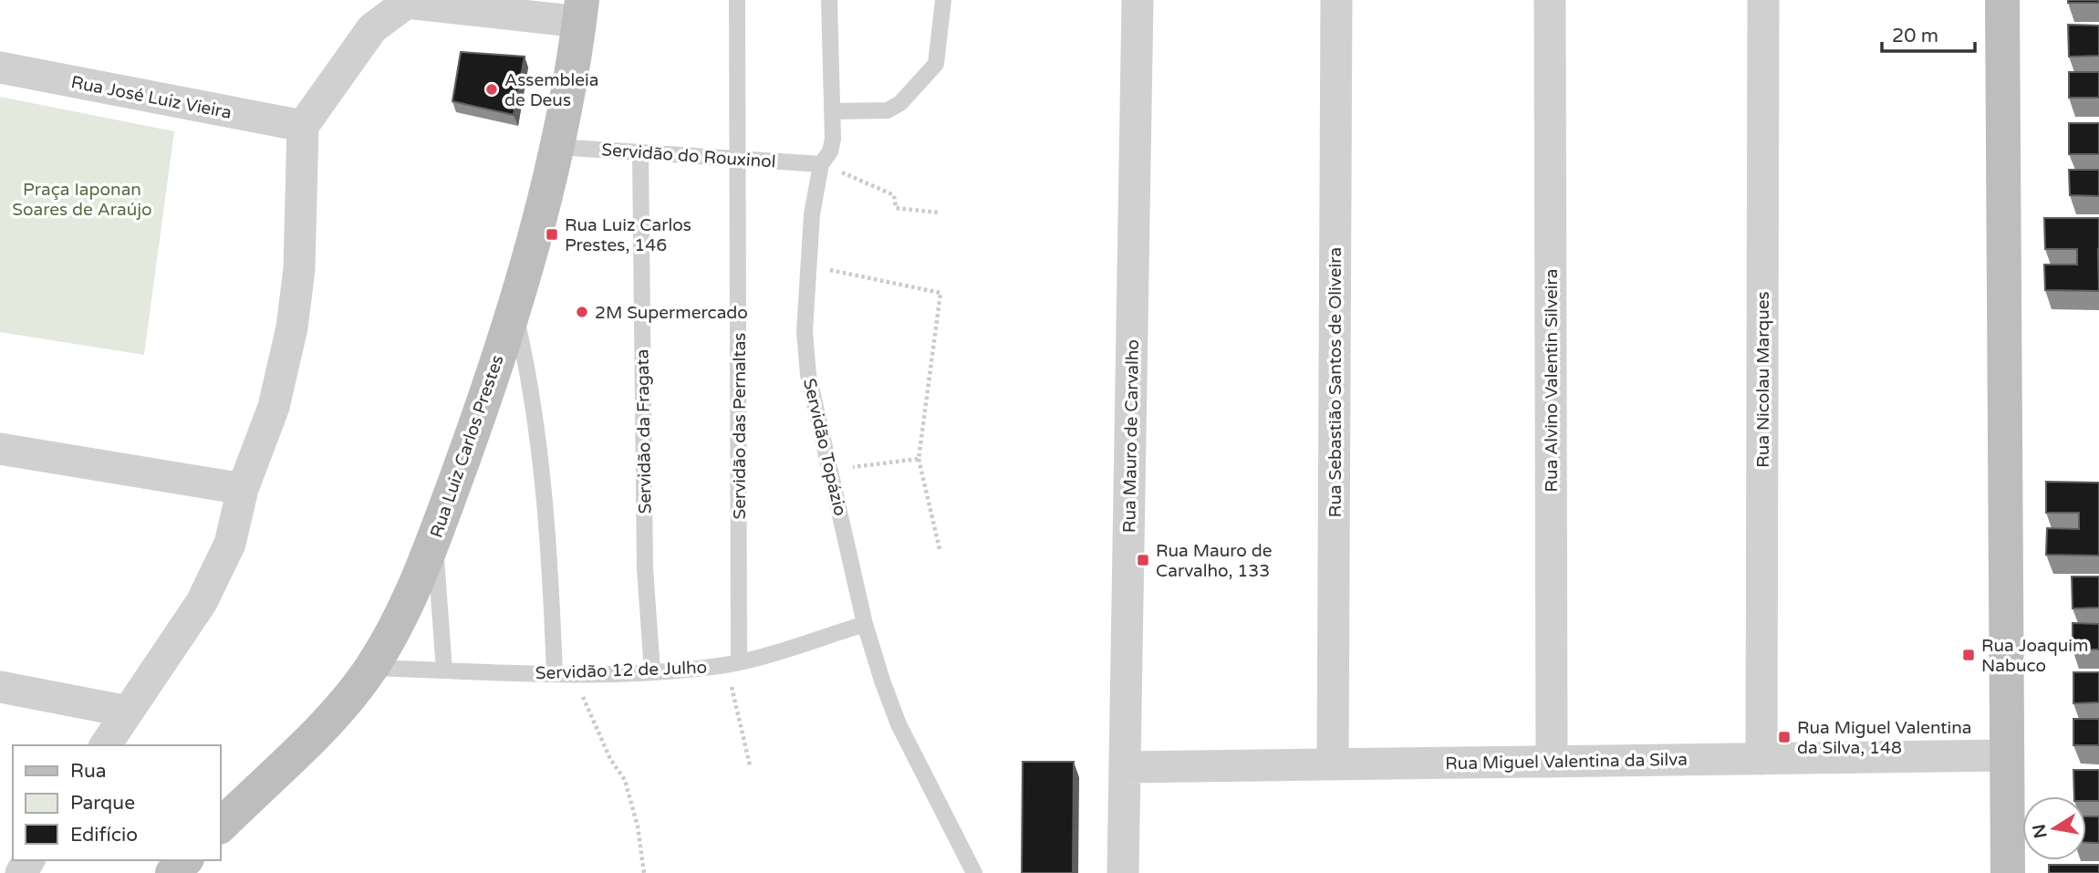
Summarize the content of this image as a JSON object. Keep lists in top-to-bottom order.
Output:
{
  "streets": {
    "main road": ["Rua Luiz Carlos Prestes"],
    "street": [
      "Rua José Luiz Vieira",
      "Rua Nicolau Marques",
      "Rua Alvino Valentin Silveira",
      "Rua Sebastião Santos de Oliveira",
      "Rua Mauro de Carvalho",
      "Rua Miguel Valentina da Silva"
    ],
    "lane": [
      "Servidão do Rouxinol",
      "Servidão das Pernaltas",
      "Servidão da Fragata",
      "Servidão Topázio",
      "Servidão 12 de Julho"
    ]
  },
  "crossings": [
    ["Servidão do Rouxinol", "Servidão das Pernaltas"],
    ["Servidão do Rouxinol", "Servidão da Fragata"],
    ["Servidão do Rouxinol", "Rua Luiz Carlos Prestes"],
    ["Servidão do Rouxinol", "Servidão Topázio"],
    ["Rua Nicolau Marques", "Rua Miguel Valentina da Silva"],
    ["Rua Alvino Valentin Silveira", "Rua Miguel Valentina da Silva"],
    ["Rua Sebastião Santos de Oliveira", "Rua Miguel Valentina da Silva"],
    ["Servidão das Pernaltas", "Servidão 12 de Julho"],
    ["Servidão da Fragata", "Servidão 12 de Julho"],
    ["Rua Mauro de Carvalho", "Rua Miguel Valentina da Silva"],
    ["Rua Luiz Carlos Prestes", "Servidão 12 de Julho"],
    ["Servidão Topázio", "Servidão 12 de Julho"]
  ],
  "parks": ["Praça Iaponan Soares de Araújo"],
  "places": {
    "other": ["Assembleia de Deus", "2M Supermercado"],
    "transit": [
      "Rua Luiz Carlos Prestes, 146",
      "Rua Mauro de Carvalho, 133",
      "Rua Joaquim Nabuco",
      "Rua Miguel Valentina da Silva, 148"
    ]
  },
  "legend": ["Rua", "Parque", "Edifício"],
  "scale_bar": "20 m",
  "north": "left"
}
